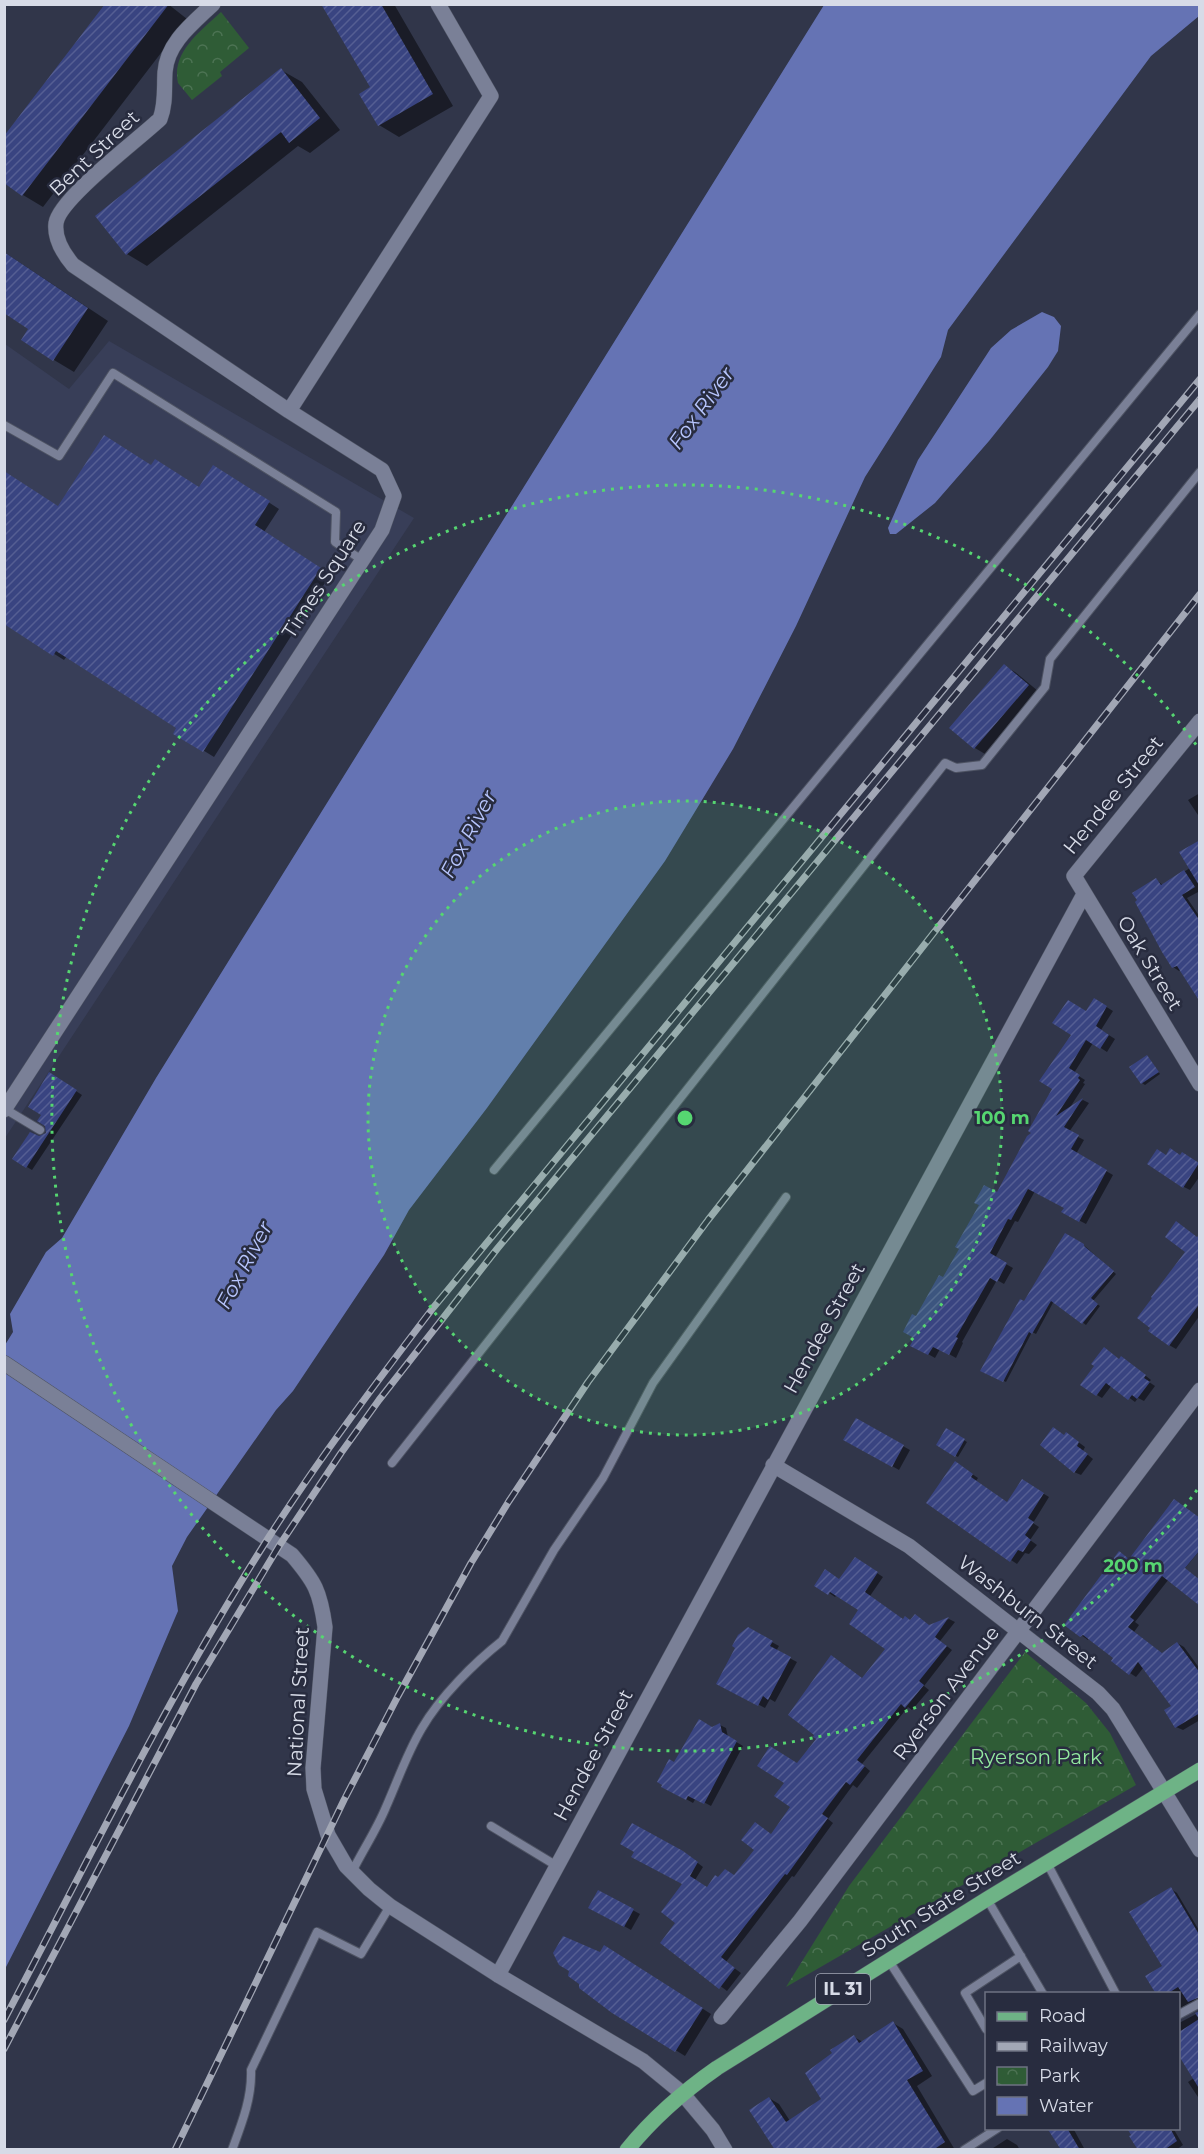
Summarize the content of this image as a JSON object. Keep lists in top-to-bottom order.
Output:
{
  "streets": {
    "main road": ["South State Street", "IL 31"],
    "street": [
      "Bent Street",
      "Times Square",
      "Hendee Street",
      "Oak Street",
      "Washburn Street",
      "Ryerson Avenue",
      "National Street"
    ]
  },
  "crossings": [
    ["Bent Street", "Times Square"],
    ["Hendee Street", "Oak Street"],
    ["Hendee Street", "Washburn Street"],
    ["Hendee Street", "National Street"],
    ["Washburn Street", "Ryerson Avenue"],
    ["Washburn Street", "South State Street"],
    ["National Street", "South State Street"]
  ],
  "water": ["Fox River"],
  "parks": ["Ryerson Park"],
  "legend": [
    "Road",
    "Railway",
    "Park",
    "Water"
  ],
  "rings": ["100 m", "200 m"]
}
